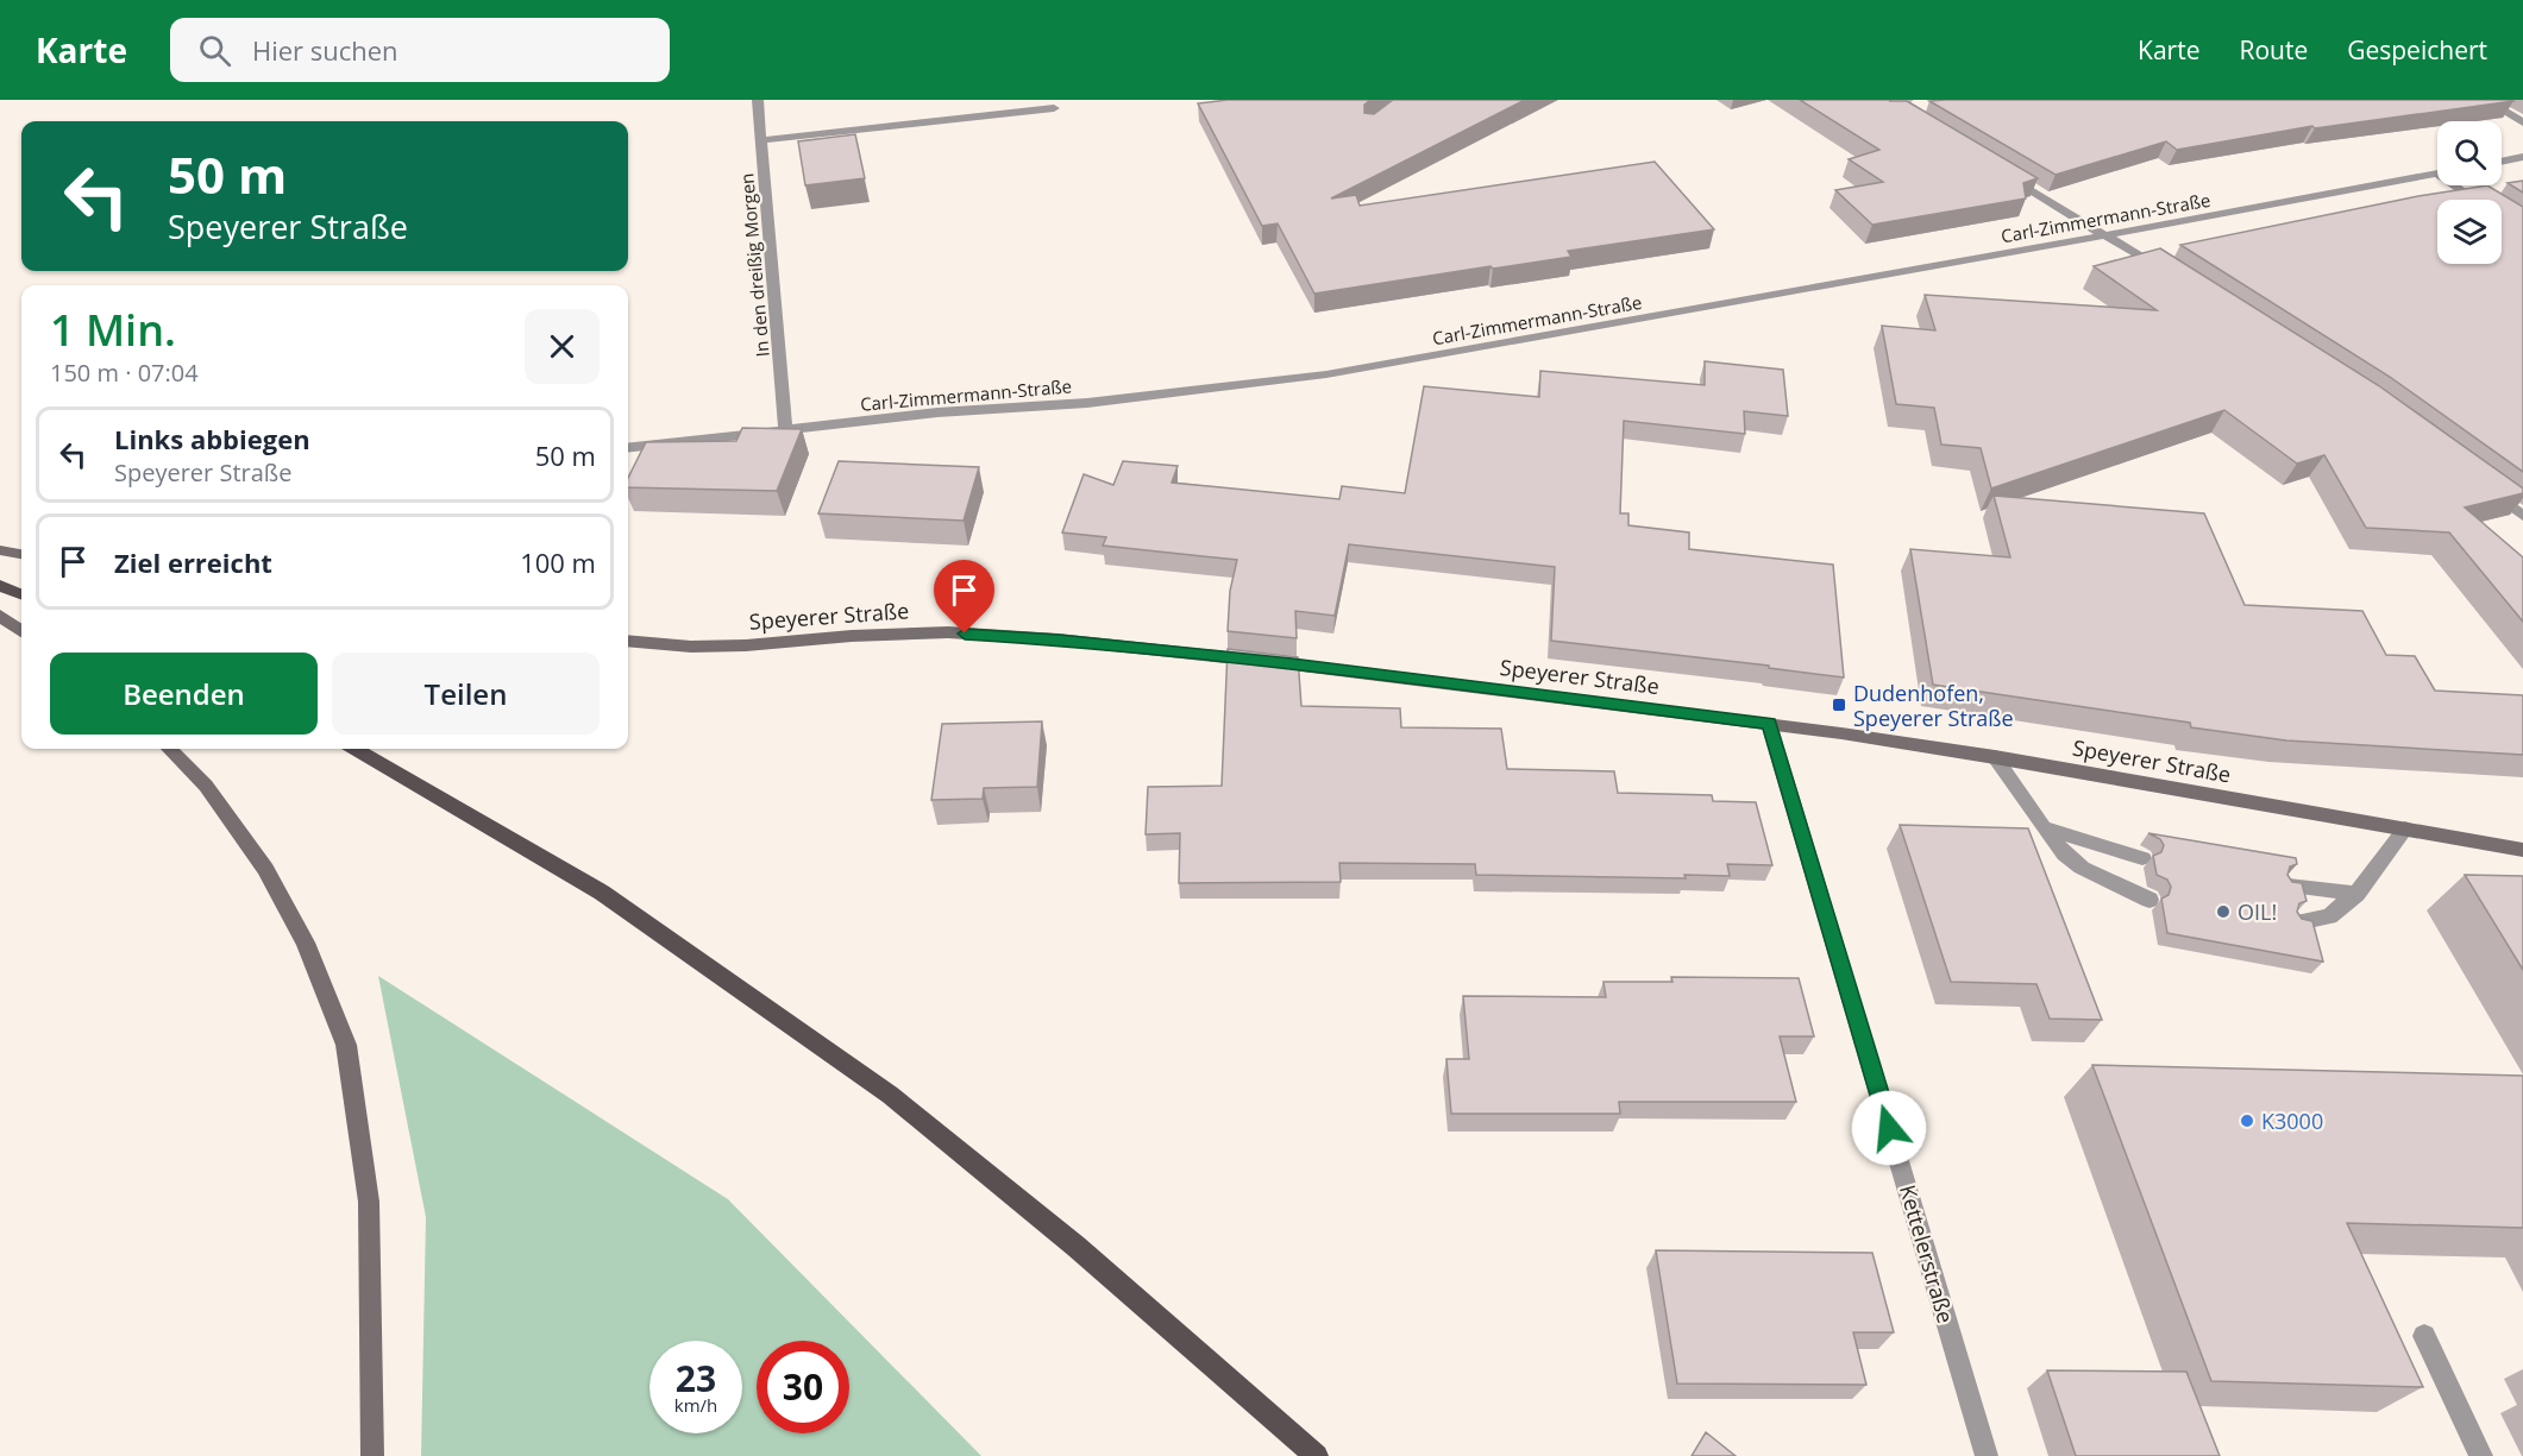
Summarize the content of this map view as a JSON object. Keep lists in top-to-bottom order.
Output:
{
  "streets": {
    "main road": ["Speyerer Straße"],
    "street": ["Carl-Zimmermann-Straße", "In den dreißig Morgen", "Kettelerstraße"]
  },
  "crossings": [
    ["Carl-Zimmermann-Straße", "In den dreißig Morgen"],
    ["Speyerer Straße", "Kettelerstraße"]
  ],
  "places": {
    "transit": ["Dudenhofen, Speyerer Straße"],
    "other": ["OIL!", "K3000"]
  },
  "page": {
    "header": "Karte",
    "search": "Hier suchen",
    "nav": ["Karte", "Route", "Gespeichert"],
    "turn": ["50 m", "Speyerer Straße"],
    "heading": ["1 Min.", "150 m · 07:04"],
    "list": [
      {
        "name": "Links abbiegen",
        "note": "Speyerer Straße",
        "value": "50 m"
      },
      {
        "name": "Ziel erreicht",
        "value": "100 m"
      }
    ],
    "buttons": ["Beenden", "Teilen"],
    "speed": "23 km/h",
    "limit": "30"
  }
}
